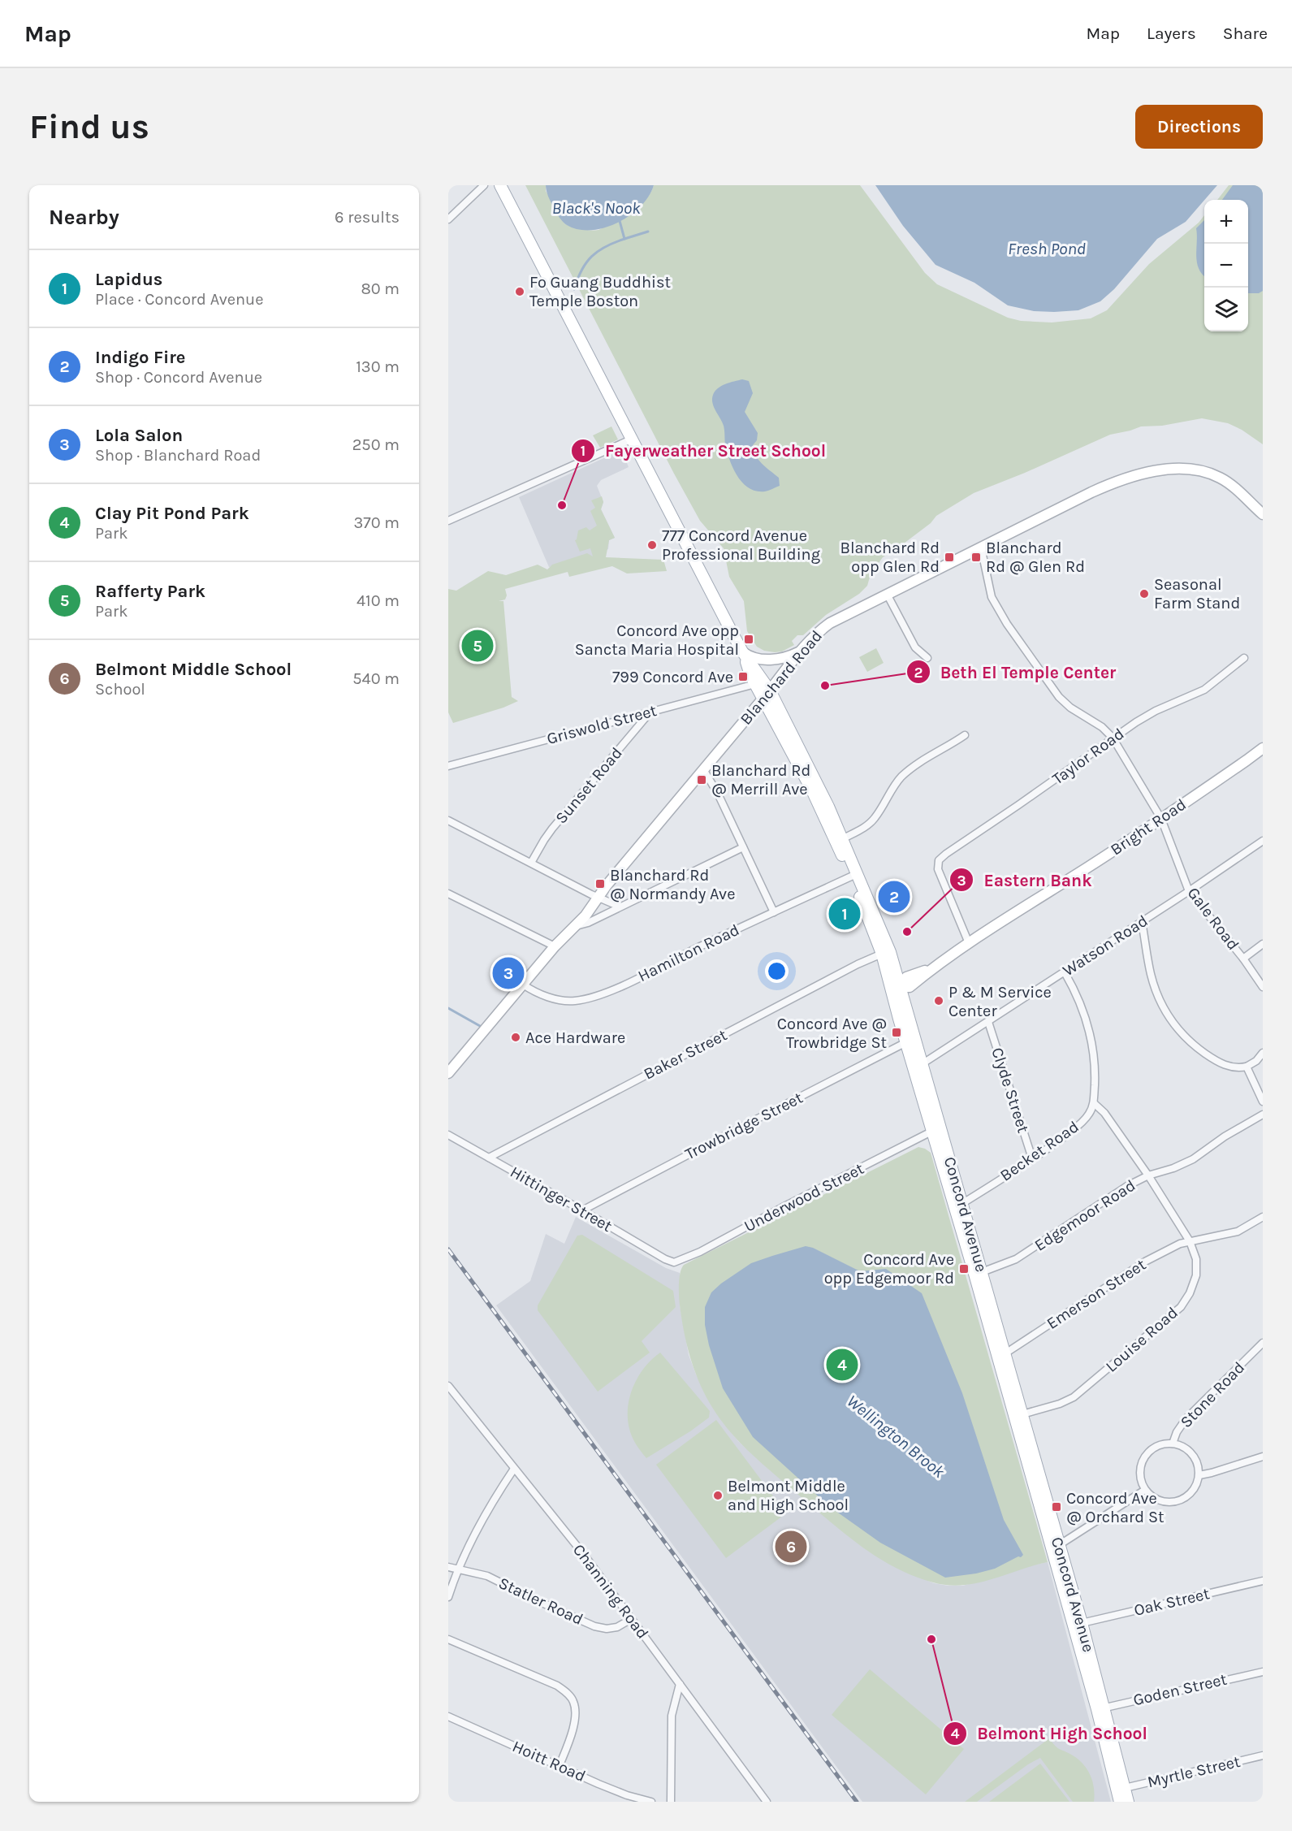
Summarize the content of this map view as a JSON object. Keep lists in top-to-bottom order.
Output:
{
  "streets": {
    "main road": ["Concord Avenue"],
    "street": [
      "Blanchard Road",
      "Griswold Street",
      "Taylor Road",
      "Sunset Road",
      "Bright Road",
      "Gale Road",
      "Watson Road",
      "Hamilton Road",
      "Baker Street",
      "Clyde Street",
      "Trowbridge Street",
      "Becket Road",
      "Underwood Street",
      "Hittinger Street",
      "Edgemoor Road",
      "Emerson Street",
      "Louise Road",
      "Stone Road",
      "Channing Road",
      "Statler Road",
      "Oak Street",
      "Goden Street",
      "Hoitt Road",
      "Myrtle Street"
    ]
  },
  "crossings": [
    ["Blanchard Road", "Gale Road"],
    ["Blanchard Road", "Hamilton Road"],
    ["Blanchard Road", "Concord Avenue"],
    ["Griswold Street", "Sunset Road"],
    ["Griswold Street", "Concord Avenue"],
    ["Taylor Road", "Bright Road"],
    ["Taylor Road", "Gale Road"],
    ["Bright Road", "Gale Road"],
    ["Bright Road", "Concord Avenue"],
    ["Gale Road", "Watson Road"],
    ["Watson Road", "Clyde Street"],
    ["Watson Road", "Concord Avenue"],
    ["Hamilton Road", "Concord Avenue"],
    ["Baker Street", "Hittinger Street"],
    ["Baker Street", "Concord Avenue"],
    ["Clyde Street", "Becket Road"],
    ["Trowbridge Street", "Hittinger Street"],
    ["Trowbridge Street", "Concord Avenue"],
    ["Becket Road", "Concord Avenue"],
    ["Becket Road", "Louise Road"],
    ["Underwood Street", "Hittinger Street"],
    ["Underwood Street", "Concord Avenue"],
    ["Concord Avenue", "Edgemoor Road"],
    ["Concord Avenue", "Emerson Street"],
    ["Concord Avenue", "Louise Road"],
    ["Concord Avenue", "Oak Street"],
    ["Concord Avenue", "Goden Street"],
    ["Concord Avenue", "Myrtle Street"],
    ["Edgemoor Road", "Louise Road"],
    ["Emerson Street", "Louise Road"],
    ["Channing Road", "Statler Road"]
  ],
  "water": ["Black's Nook", "Fresh Pond", "Wellington Brook"],
  "places": {
    "other": [
      "Fo Guang Buddhist Temple Boston",
      "Fayerweather Street School",
      "777 Concord Avenue Professional Building",
      "Seasonal Farm Stand",
      "Beth El Temple Center",
      "Eastern Bank",
      "P & M Service Center",
      "Ace Hardware",
      "Belmont Middle and High School",
      "Belmont High School"
    ],
    "transit": [
      "Blanchard Rd opp Glen Rd",
      "Blanchard Rd @ Glen Rd",
      "Concord Ave opp Sancta Maria Hospital",
      "799 Concord Ave",
      "Blanchard Rd @ Merrill Ave",
      "Blanchard Rd @ Normandy Ave",
      "Concord Ave @ Trowbridge St",
      "Concord Ave opp Edgemoor Rd",
      "Concord Ave @ Orchard St"
    ]
  },
  "page": {
    "header": "Map",
    "nav": ["Map", "Layers", "Share"],
    "buttons": "Directions",
    "title": "Find us",
    "heading": ["Nearby", "6 results"],
    "map_buttons": ["+", "−"],
    "list": [
      {
        "mark": "1",
        "name": "Lapidus",
        "note": "Place · Concord Avenue",
        "value": "80 m"
      },
      {
        "mark": "2",
        "name": "Indigo Fire",
        "note": "Shop · Concord Avenue",
        "value": "130 m"
      },
      {
        "mark": "3",
        "name": "Lola Salon",
        "note": "Shop · Blanchard Road",
        "value": "250 m"
      },
      {
        "mark": "4",
        "name": "Clay Pit Pond Park",
        "note": "Park",
        "value": "370 m"
      },
      {
        "mark": "5",
        "name": "Rafferty Park",
        "note": "Park",
        "value": "410 m"
      },
      {
        "mark": "6",
        "name": "Belmont Middle School",
        "note": "School",
        "value": "540 m"
      }
    ],
    "pins": [
      "5",
      "2",
      "1",
      "3",
      "4",
      "6"
    ]
  }
}
